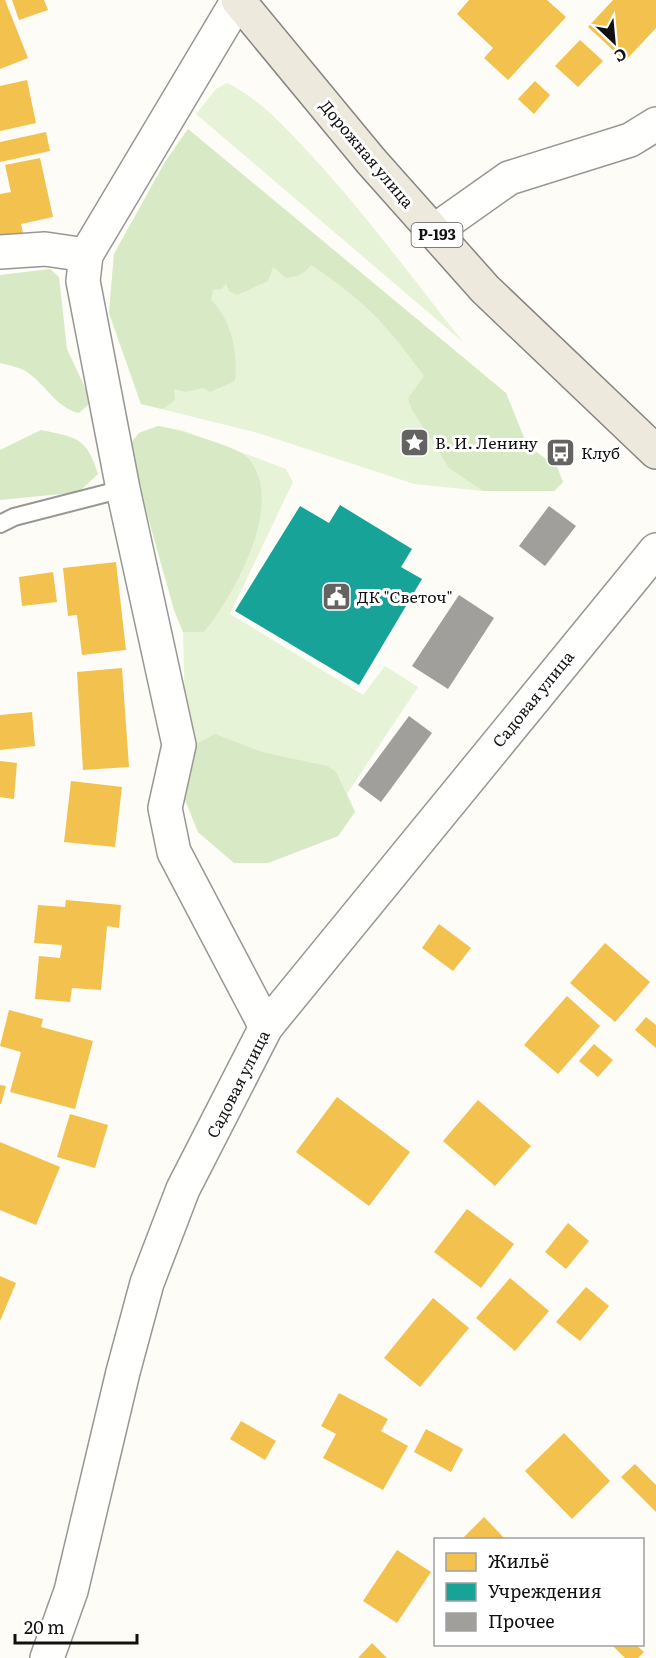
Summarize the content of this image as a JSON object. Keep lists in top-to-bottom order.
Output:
{
  "streets": {
    "main road": ["Дорожная улица", "Р-193"],
    "street": ["Садовая улица"]
  },
  "places": {
    "place": ["В. И. Ленину"],
    "bus stop": ["Клуб"],
    "public building": ["ДК \"Светоч\""]
  },
  "legend": ["Жильё", "Учреждения", "Прочее"],
  "scale_bar": "20 m",
  "north": "bottom right"
}
